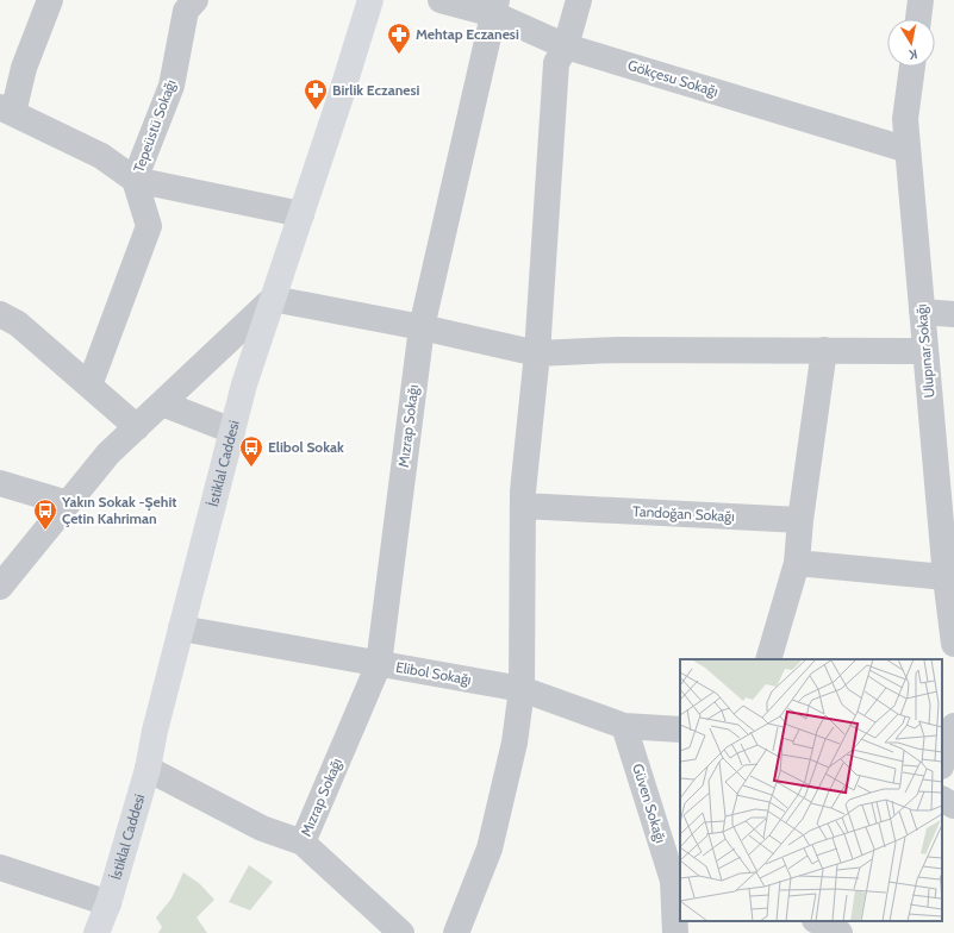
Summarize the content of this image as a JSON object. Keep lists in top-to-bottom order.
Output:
{
  "streets": {
    "street": [
      "Gökçesu Sokağı",
      "Tepeüstü Sokağı",
      "Ulupınar Sokağı",
      "Mızrap Sokağı",
      "İstiklal Caddesi",
      "Tandoğan Sokağı",
      "Elibol Sokağı",
      "Güven Sokağı"
    ]
  },
  "crossings": [
    ["Gökçesu Sokağı", "Ulupınar Sokağı"],
    ["Gökçesu Sokağı", "Mızrap Sokağı"],
    ["Mızrap Sokağı", "Elibol Sokağı"],
    ["İstiklal Caddesi", "Elibol Sokağı"],
    ["Elibol Sokağı", "Güven Sokağı"]
  ],
  "places": {
    "pharmacy": ["Mehtap Eczanesi", "Birlik Eczanesi"],
    "bus stop": ["Elibol Sokak", "Yakın Sokak -Şehit Çetin Kahriman"]
  },
  "north": "bottom"
}
